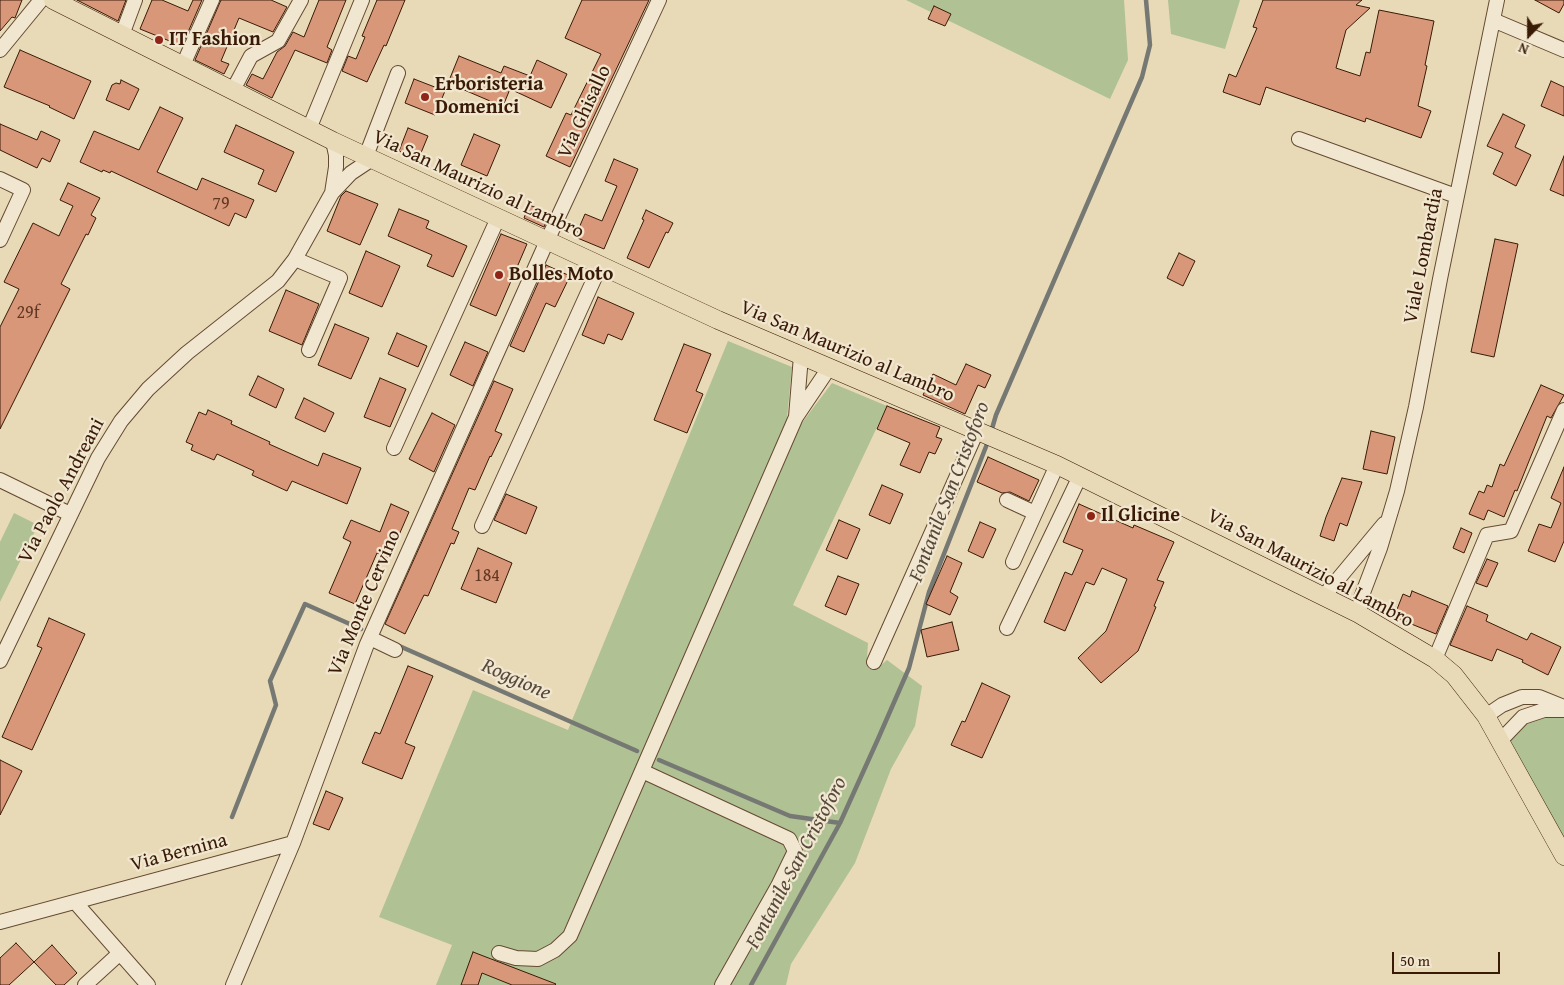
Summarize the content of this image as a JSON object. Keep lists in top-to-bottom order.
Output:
{
  "streets": {
    "main road": ["Via San Maurizio al Lambro"],
    "street": [
      "Via Ghisallo",
      "Viale Lombardia",
      "Via Paolo Andreani",
      "Via Monte Cervino",
      "Via Bernina"
    ]
  },
  "crossings": [
    ["Via Ghisallo", "Via San Maurizio al Lambro"],
    ["Via Ghisallo", "Via Monte Cervino"],
    ["Via San Maurizio al Lambro", "Viale Lombardia"],
    ["Via San Maurizio al Lambro", "Via Paolo Andreani"],
    ["Via San Maurizio al Lambro", "Via Monte Cervino"],
    ["Via Monte Cervino", "Via Bernina"]
  ],
  "water": ["Fontanile San Cristoforo", "Roggione"],
  "places": [
    "IT Fashion",
    "Erboristeria Domenici",
    "Bolles Moto",
    "Il Glicine"
  ],
  "house_numbers": ["79", "29f", "184"],
  "scale_bar": "50 m",
  "north": "bottom"
}
